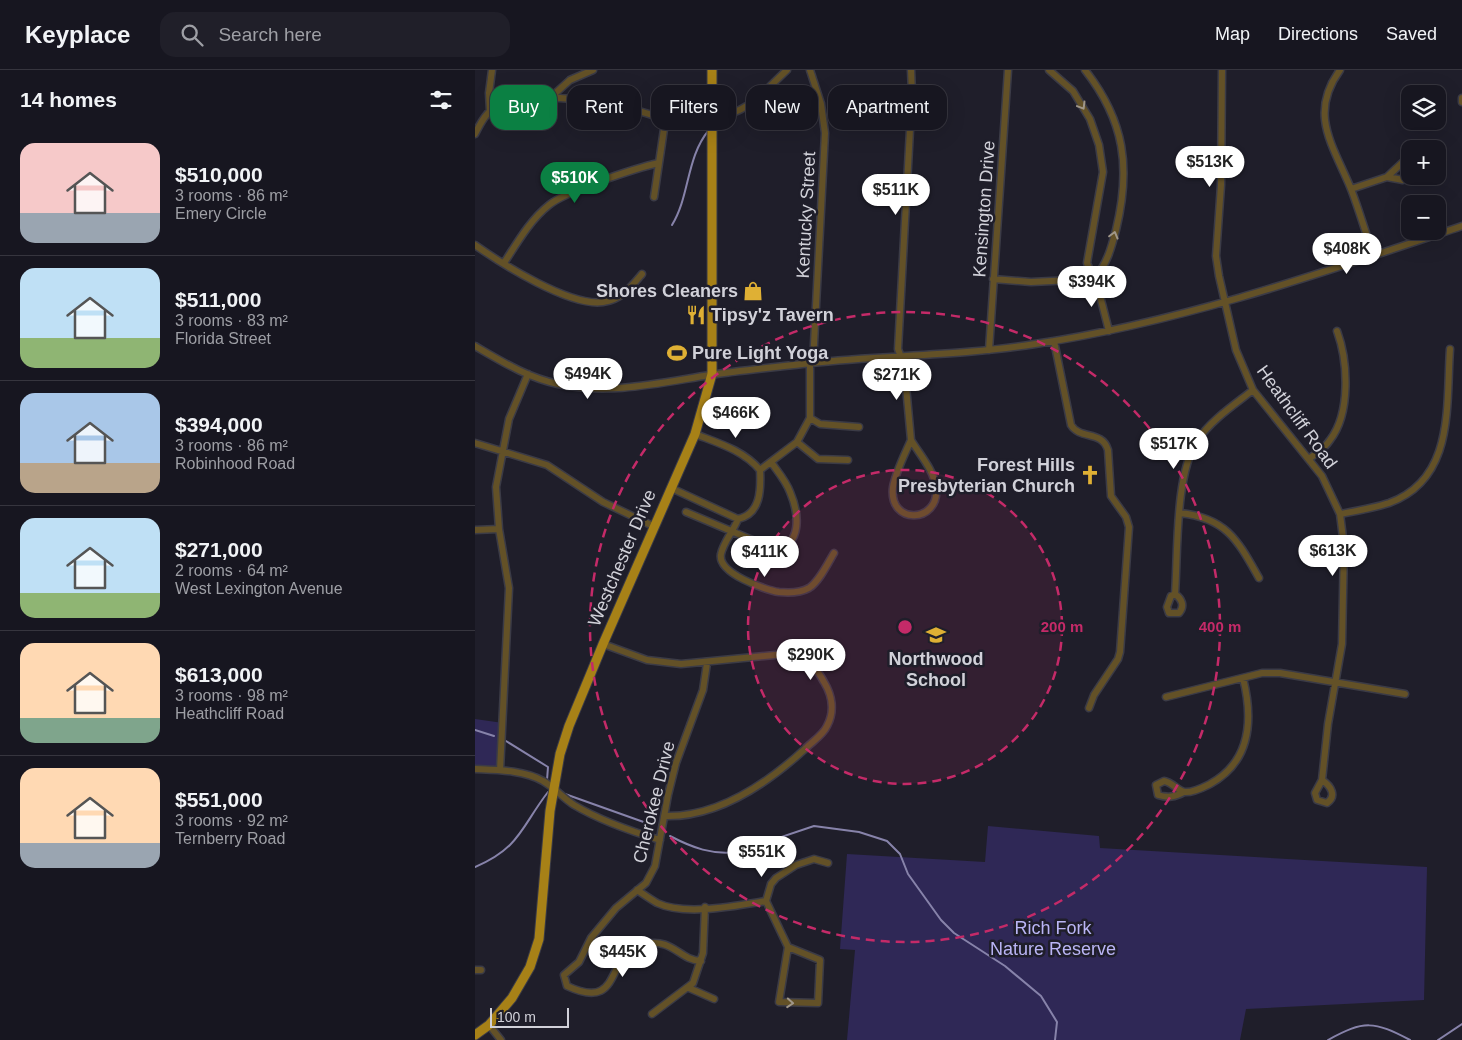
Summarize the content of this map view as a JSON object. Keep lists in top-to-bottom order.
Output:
{
  "streets": {
    "main road": ["Westchester Drive"],
    "street": [
      "Kensington Drive",
      "Kentucky Street",
      "Heathcliff Road",
      "Cherokee Drive"
    ]
  },
  "parks": ["Rich Fork Nature Reserve"],
  "places": {
    "shop": ["Shores Cleaners"],
    "restaurant": ["Tipsy'z Tavern"],
    "sports": ["Pure Light Yoga"],
    "church": ["Forest Hills Presbyterian Church"],
    "school or university": ["Northwood School"]
  },
  "scale_bar": "100 m",
  "page": {
    "header": "Keyplace",
    "search": "Search here",
    "nav": ["Map", "Directions", "Saved"],
    "heading": "14 homes",
    "map_buttons": ["+", "−"],
    "chip": [
      "Buy",
      "Rent",
      "Filters",
      "New",
      "Apartment"
    ],
    "list": [
      {
        "name": "$510,000",
        "note": "3 rooms · 86 m² · Emery Circle"
      },
      {
        "name": "$511,000",
        "note": "3 rooms · 83 m² · Florida Street"
      },
      {
        "name": "$394,000",
        "note": "3 rooms · 86 m² · Robinhood Road"
      },
      {
        "name": "$271,000",
        "note": "2 rooms · 64 m² · West Lexington Avenue"
      },
      {
        "name": "$613,000",
        "note": "3 rooms · 98 m² · Heathcliff Road"
      },
      {
        "name": "$551,000",
        "note": "3 rooms · 92 m² · Ternberry Road"
      }
    ],
    "price": [
      "$513K",
      "$510K",
      "$511K",
      "$408K",
      "$394K",
      "$494K",
      "$271K",
      "$466K",
      "$517K",
      "$613K",
      "$411K",
      "$290K",
      "$551K",
      "$445K"
    ],
    "scale": "100 m"
  },
  "rings": ["200 m", "400 m"]
}
